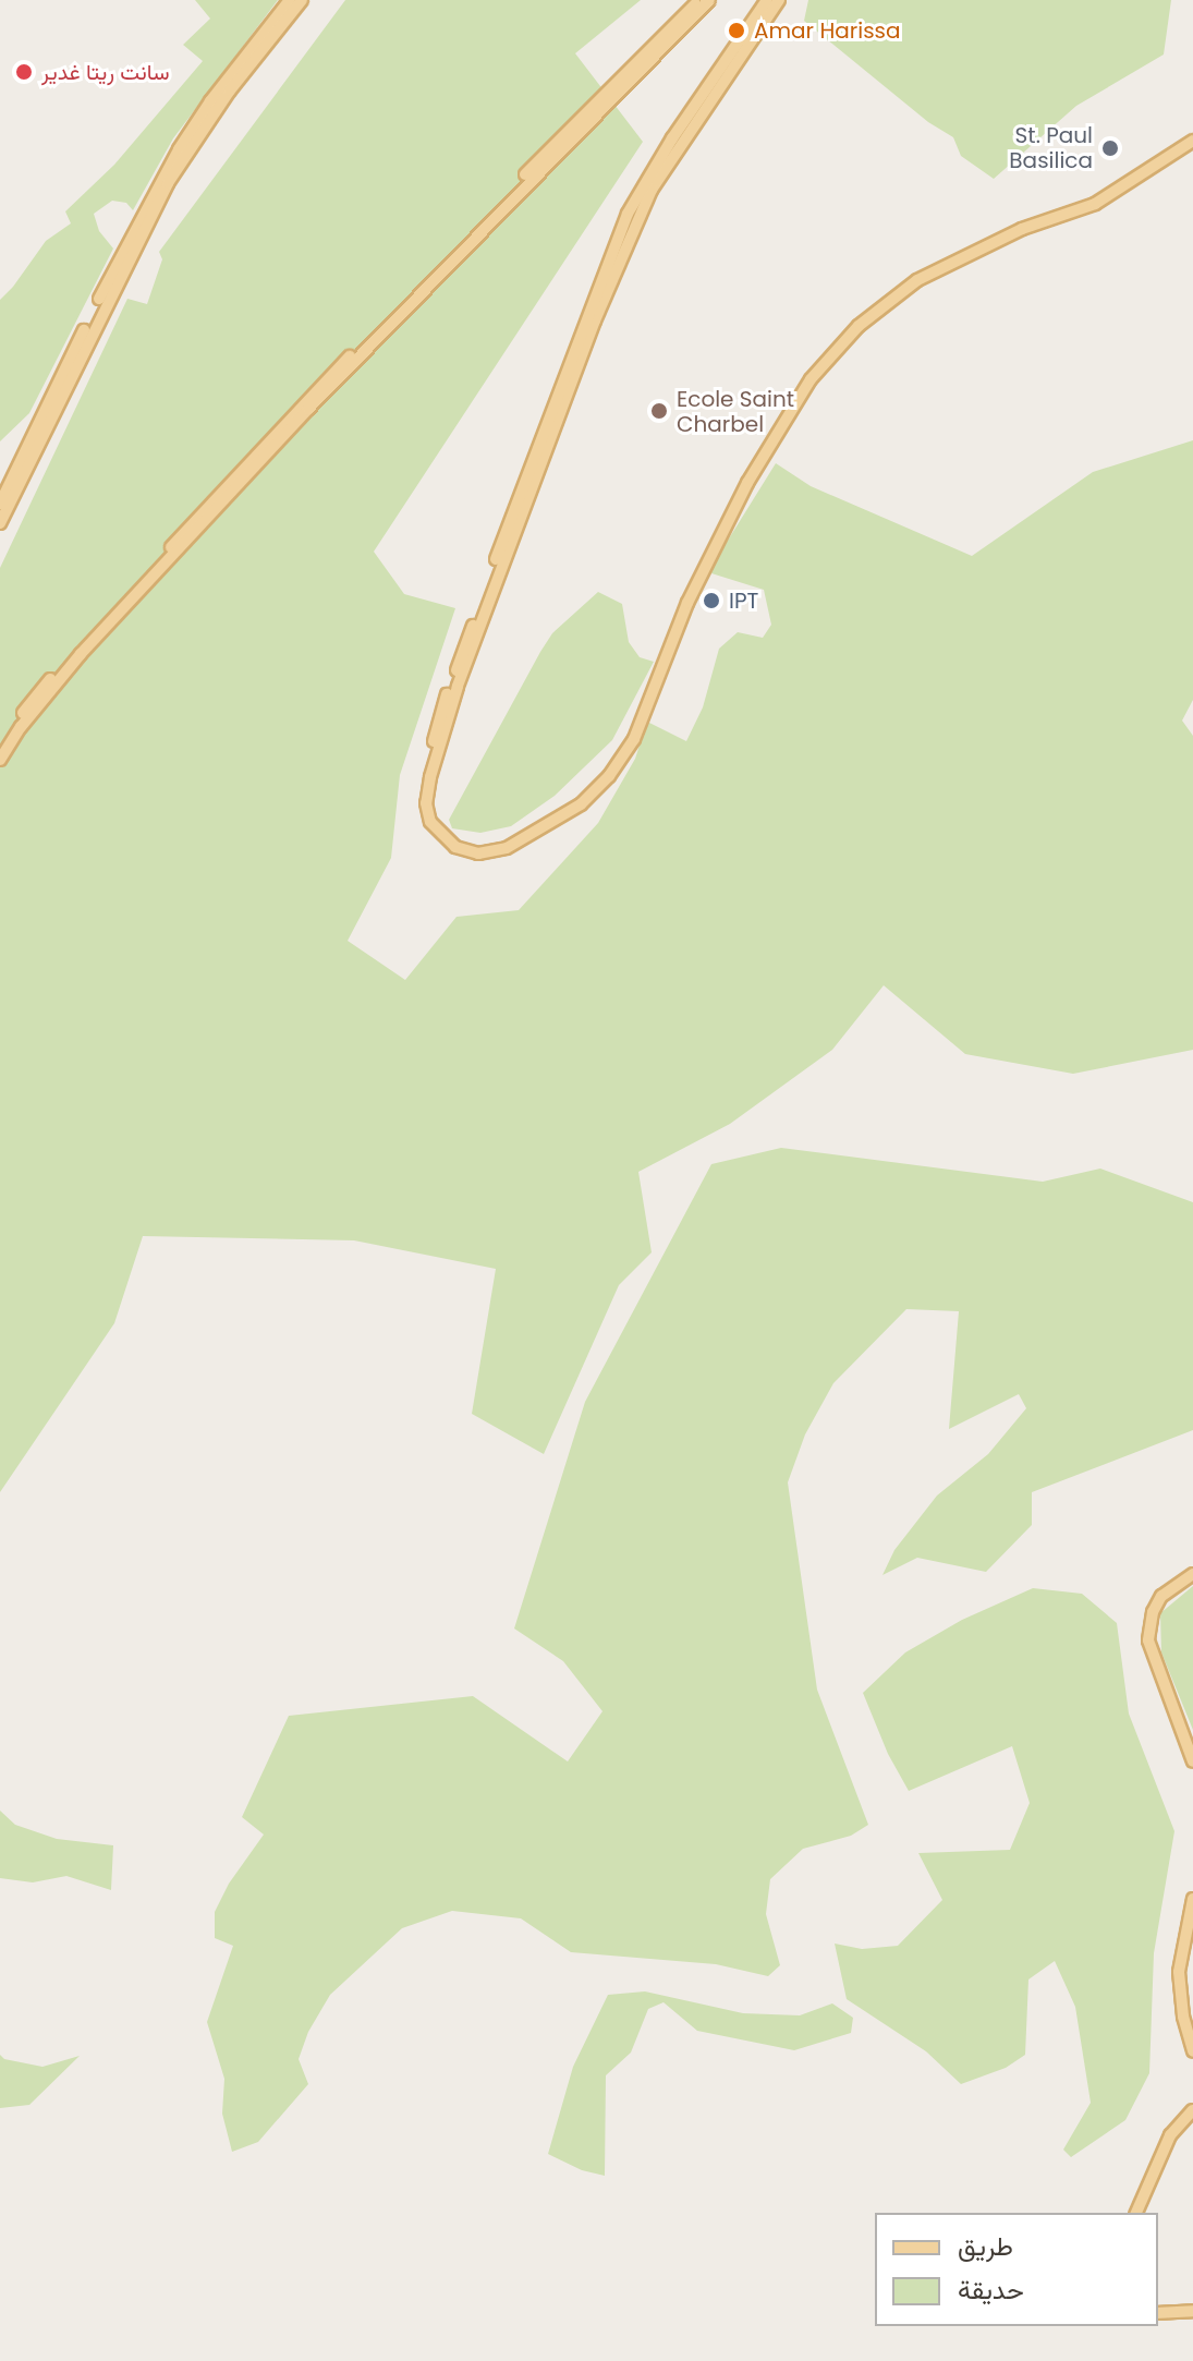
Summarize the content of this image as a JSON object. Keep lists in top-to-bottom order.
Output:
{
  "places": [
    "Amar Harissa",
    "سانت ريتا غدير",
    "St. Paul Basilica",
    "Ecole Saint Charbel",
    "IPT"
  ],
  "legend": ["طريق", "حديقة"]
}
